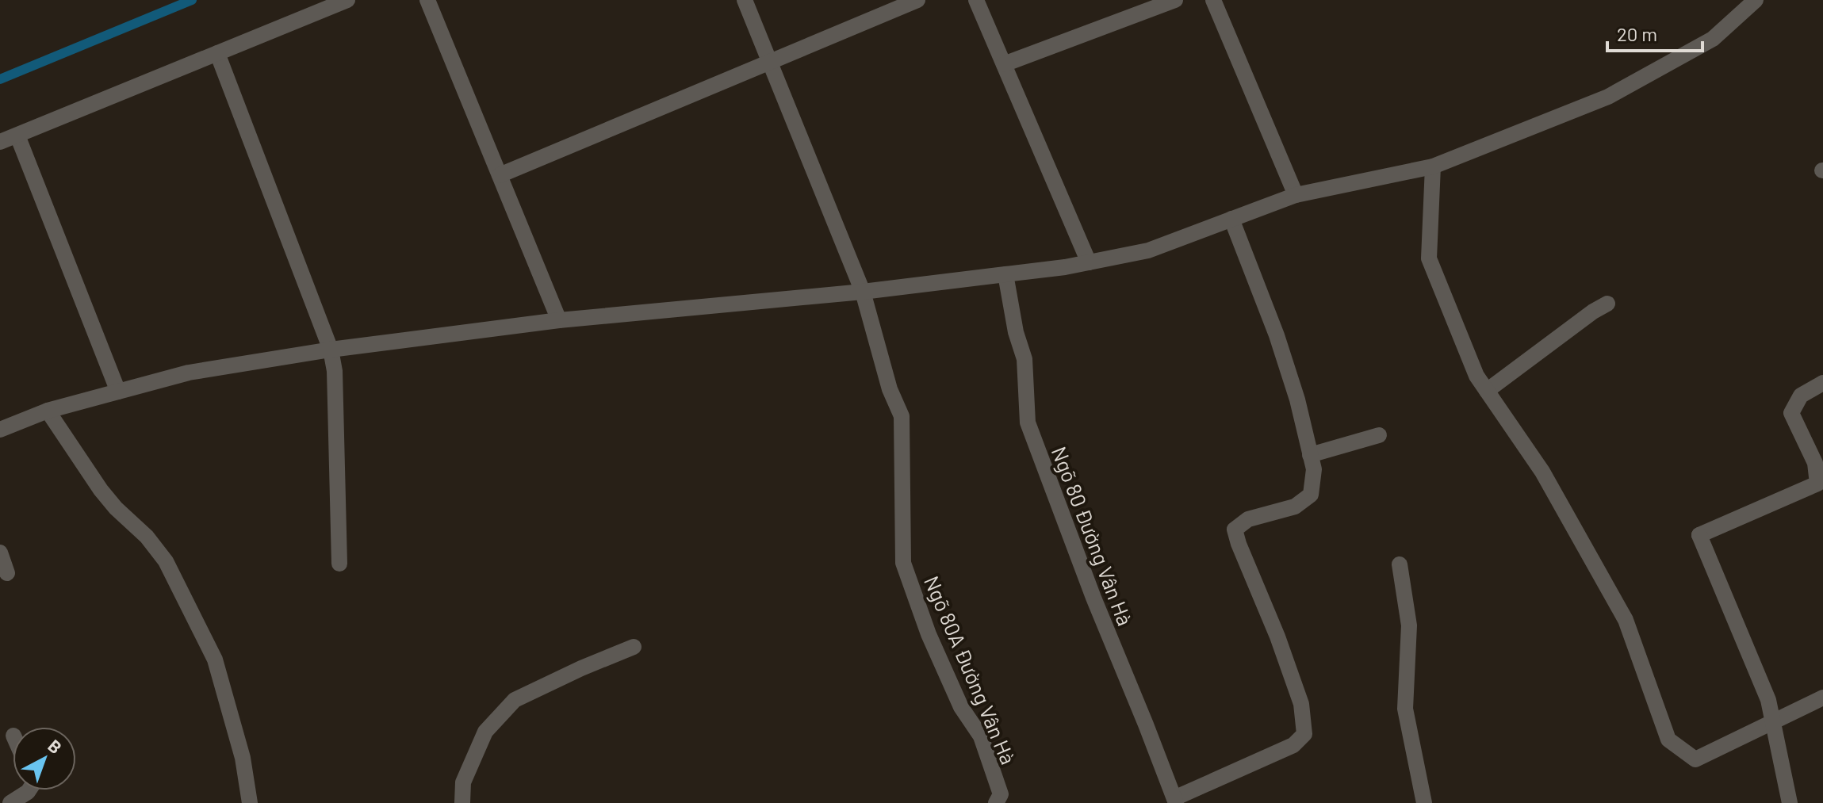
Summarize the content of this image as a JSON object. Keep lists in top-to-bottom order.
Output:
{
  "streets": {
    "street": ["Ngõ 80 Đường Vân Hà", "Ngõ 80A Đường Vân Hà"]
  },
  "scale_bar": "20 m",
  "north": "top right"
}
